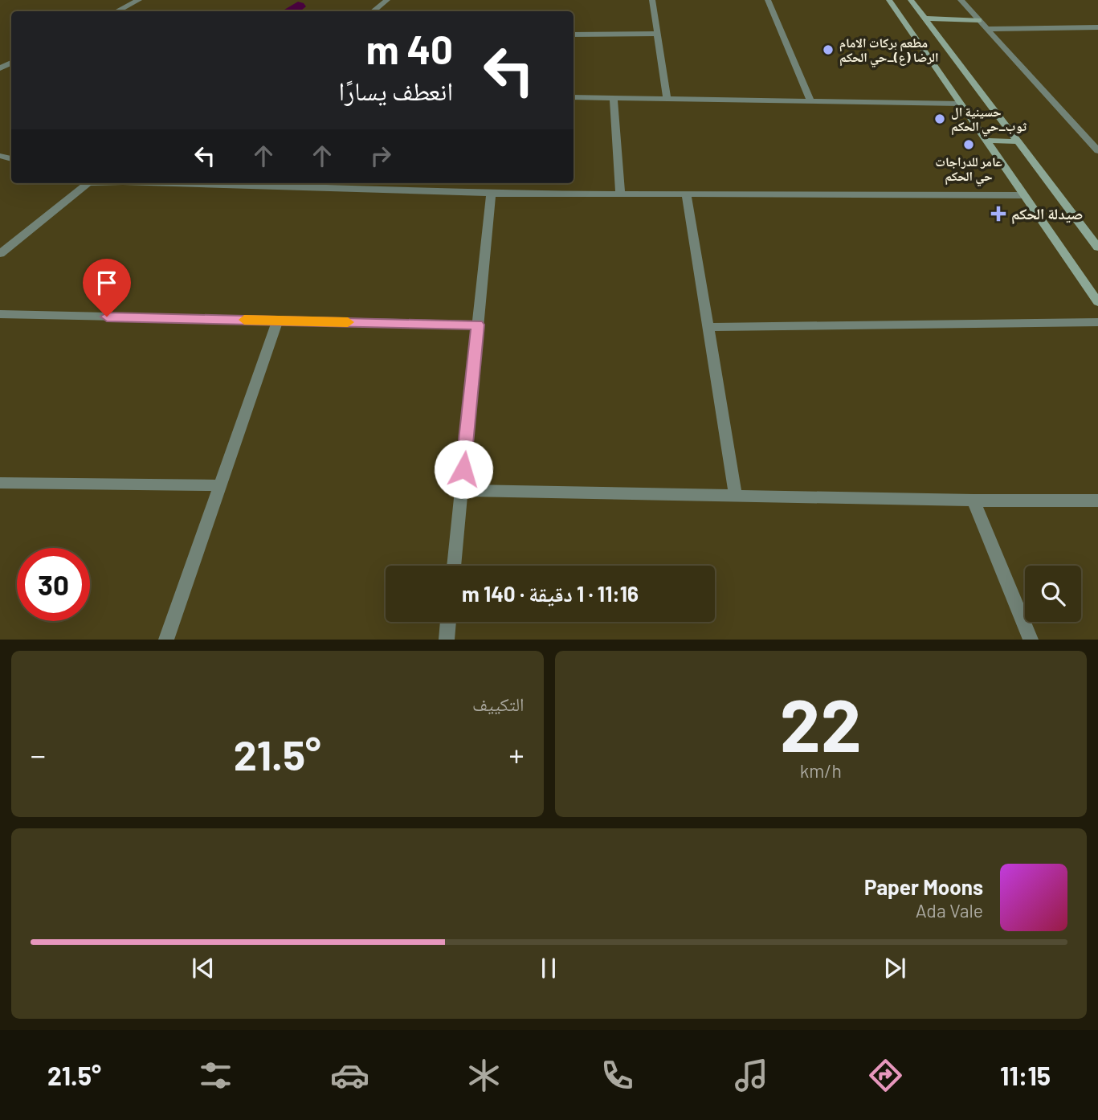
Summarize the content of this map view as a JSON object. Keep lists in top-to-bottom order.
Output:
{
  "places": {
    "other": ["مطعم بركات الامام الرضا (ع)_حي الحكم", "حسينية ال ثوب_حي الحكم", "عامر للدراجات حي الحكم"],
    "health": ["صيدلة الحكم"]
  },
  "page": {
    "turn": ["40 m", "انعطف يسارًا"],
    "limit": "30",
    "trip": "11:16 · 1 دقيقة · 140 m",
    "tile": [
      ["22", "km/h"],
      "التكييف"
    ],
    "heat": ["−", "21.5°", "+"],
    "song": ["Paper Moons", "Ada Vale"],
    "tabs": ["11:15", "21.5°"]
  }
}
